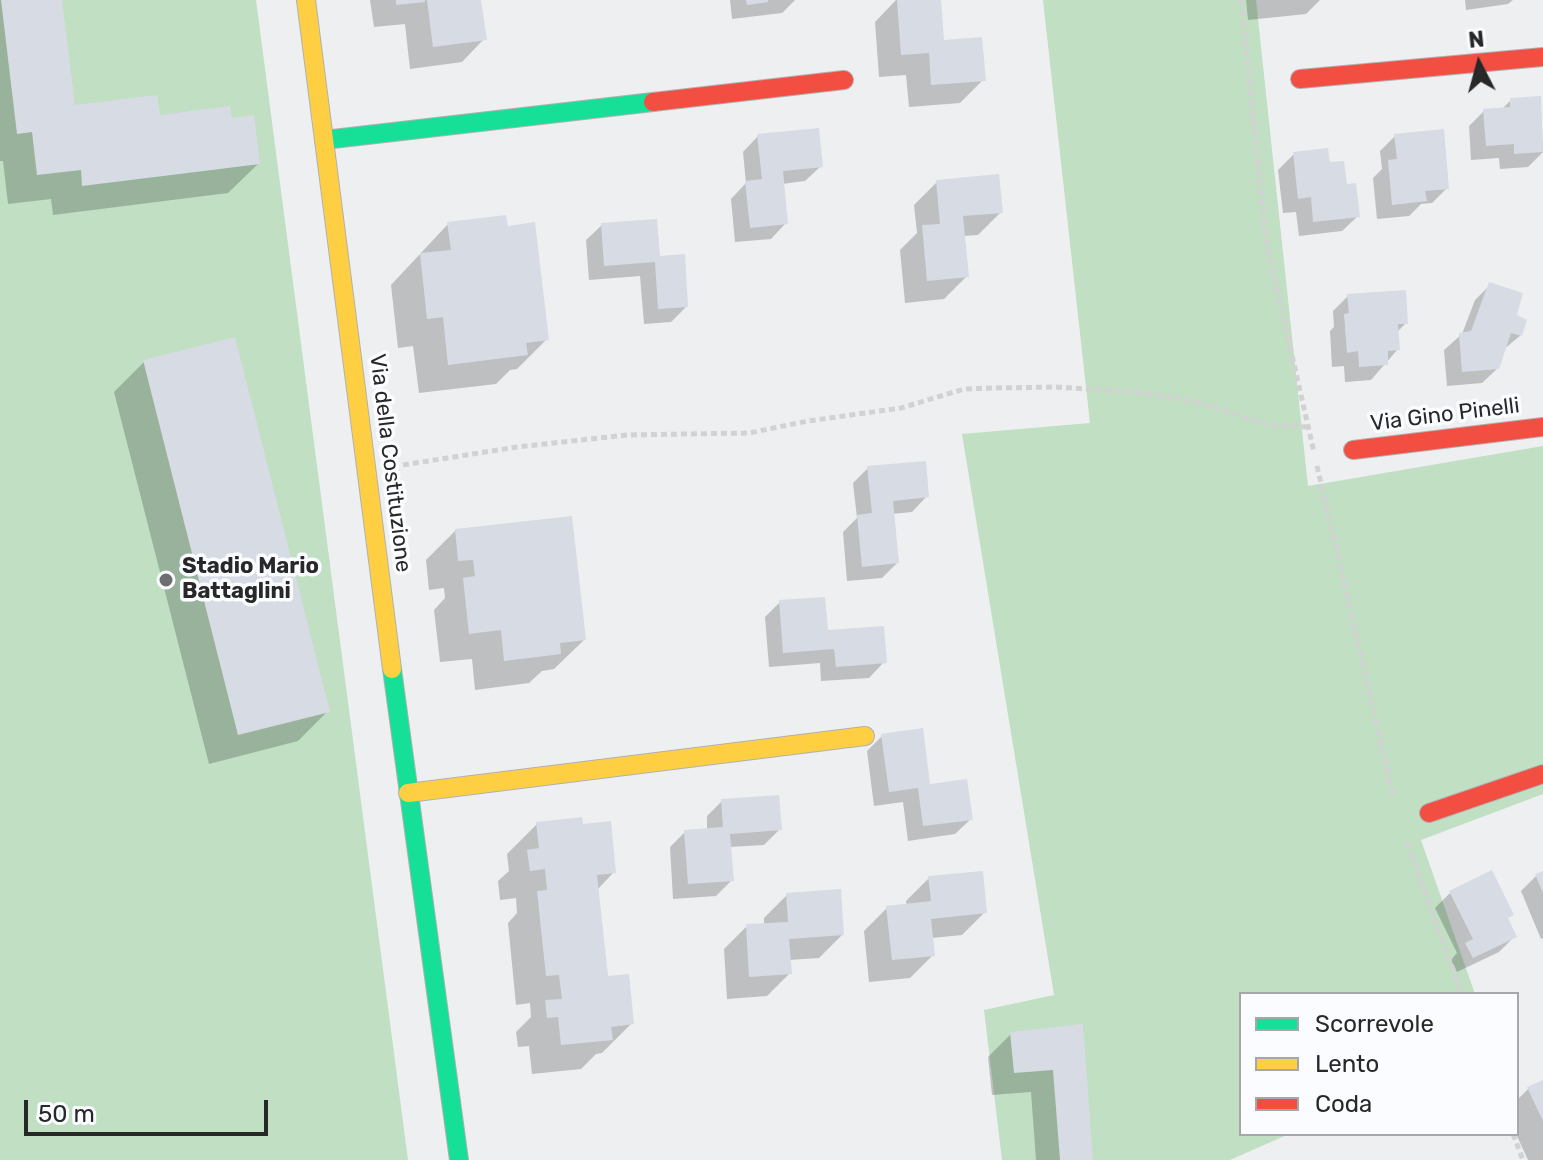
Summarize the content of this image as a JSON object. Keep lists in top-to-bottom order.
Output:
{
  "streets": {
    "street": ["Via Gino Pinelli", "Via della Costituzione"]
  },
  "places": ["Stadio Mario Battaglini"],
  "legend": ["Scorrevole", "Lento", "Coda"],
  "scale_bar": "50 m",
  "north": "top"
}
